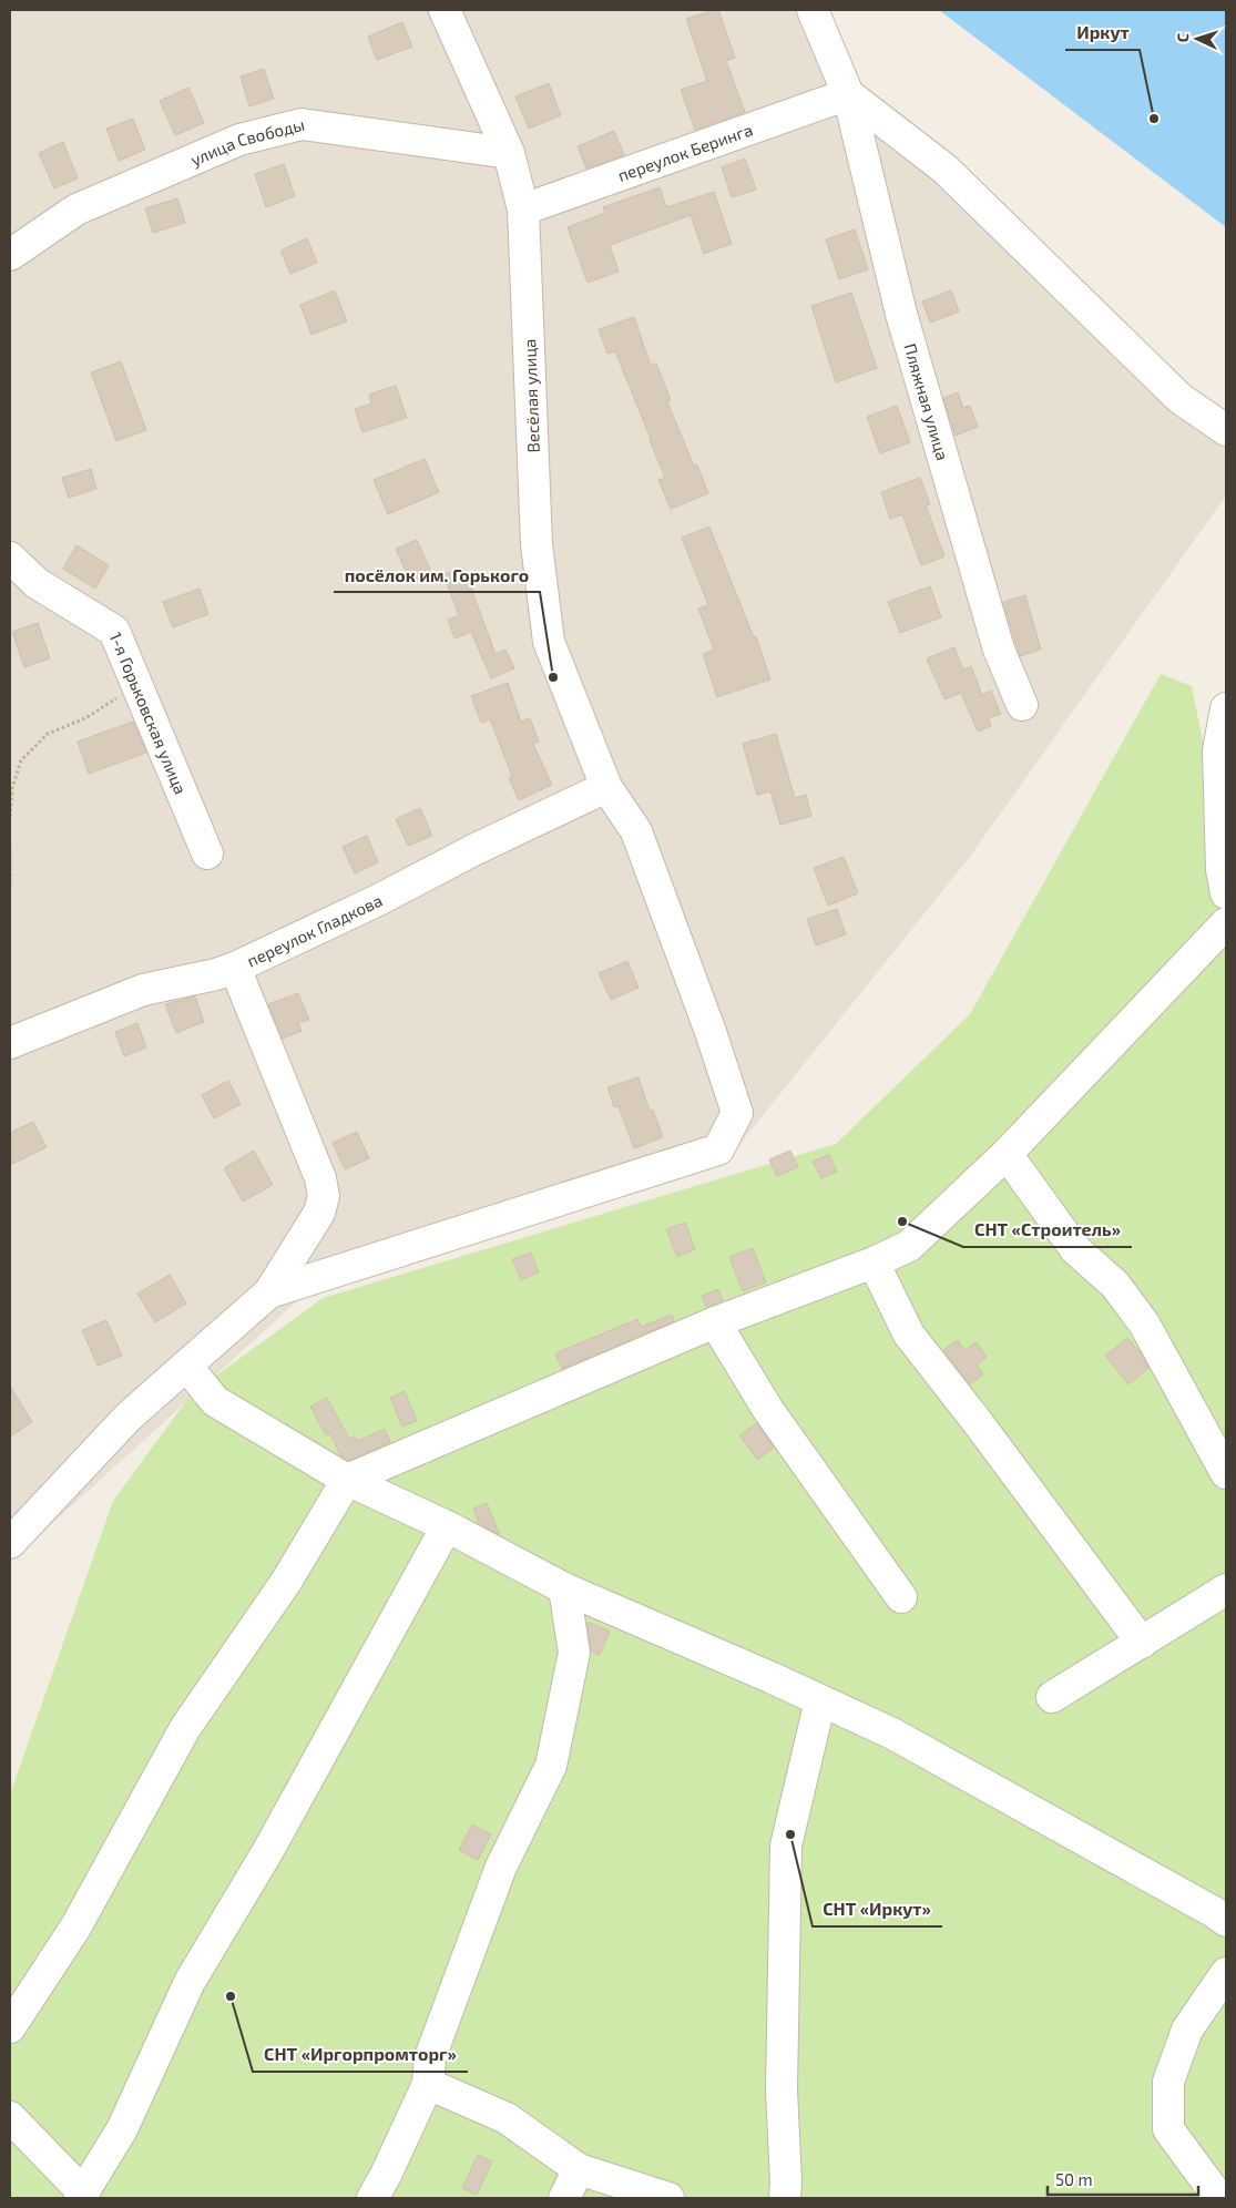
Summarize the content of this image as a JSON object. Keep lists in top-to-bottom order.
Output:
{
  "streets": {
    "street": [
      "улица Свободы",
      "переулок Беринга",
      "Весёлая улица",
      "Пляжная улица",
      "1-я Горьковская улица",
      "переулок Гладкова"
    ]
  },
  "crossings": [
    ["улица Свободы", "Весёлая улица"],
    ["переулок Беринга", "Весёлая улица"],
    ["переулок Беринга", "Пляжная улица"],
    ["Весёлая улица", "переулок Гладкова"]
  ],
  "places": [
    "Иркут",
    "посёлок им. Горького",
    "СНТ «Строитель»",
    "СНТ «Иркут»",
    "СНТ «Иргорпромторг»"
  ],
  "scale_bar": "50 m",
  "north": "left"
}
